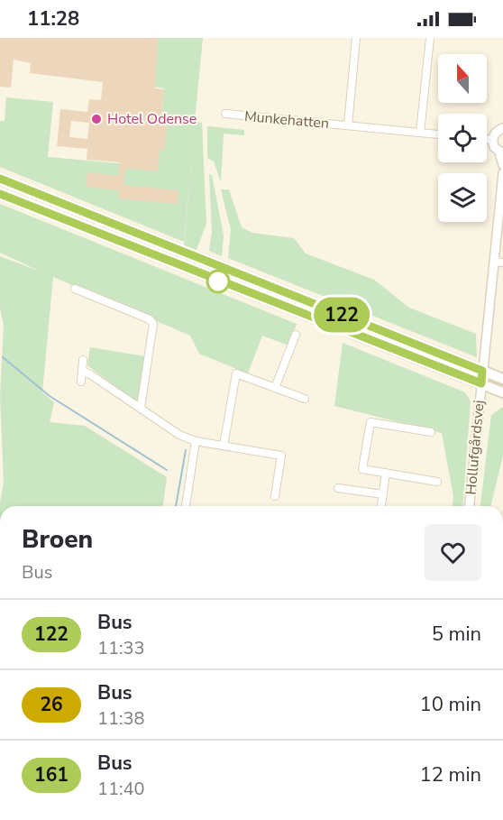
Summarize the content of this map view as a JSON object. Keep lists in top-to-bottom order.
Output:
{
  "streets": {
    "street": ["Munkehatten", "Hollufgårdsvej"]
  },
  "places": ["Hotel Odense"],
  "lines": ["bus line 122"],
  "north": "top",
  "page": {
    "status": "11:28",
    "on_map": "122",
    "heading": ["Broen", "Bus"],
    "list": [
      {
        "mark": "122",
        "name": "Bus",
        "note": "11:33",
        "value": "5 min"
      },
      {
        "mark": "26",
        "name": "Bus",
        "note": "11:38",
        "value": "10 min"
      },
      {
        "mark": "161",
        "name": "Bus",
        "note": "11:40",
        "value": "12 min"
      }
    ]
  }
}
